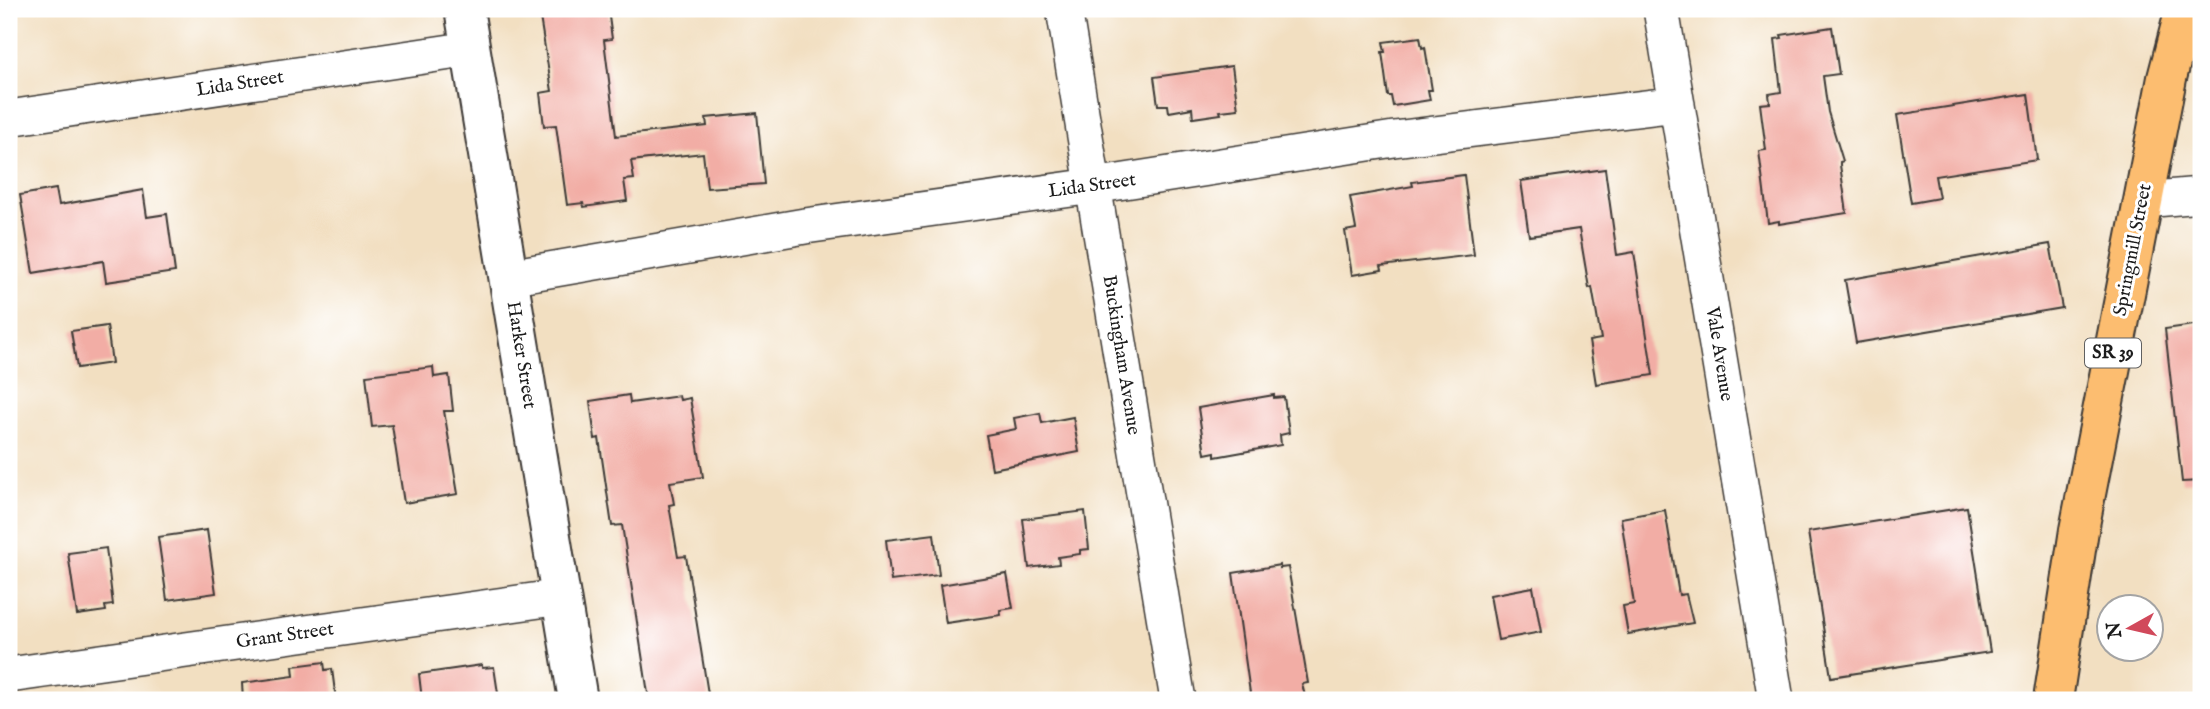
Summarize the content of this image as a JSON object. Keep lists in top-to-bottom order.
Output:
{
  "streets": {
    "main road": ["Springmill Street", "SR 39"],
    "street": [
      "Lida Street",
      "Vale Avenue",
      "Harker Street",
      "Buckingham Avenue",
      "Grant Street"
    ]
  },
  "crossings": [
    ["Lida Street", "Vale Avenue"],
    ["Lida Street", "Harker Street"],
    ["Lida Street", "Buckingham Avenue"],
    ["Harker Street", "Grant Street"]
  ],
  "north": "left"
}
